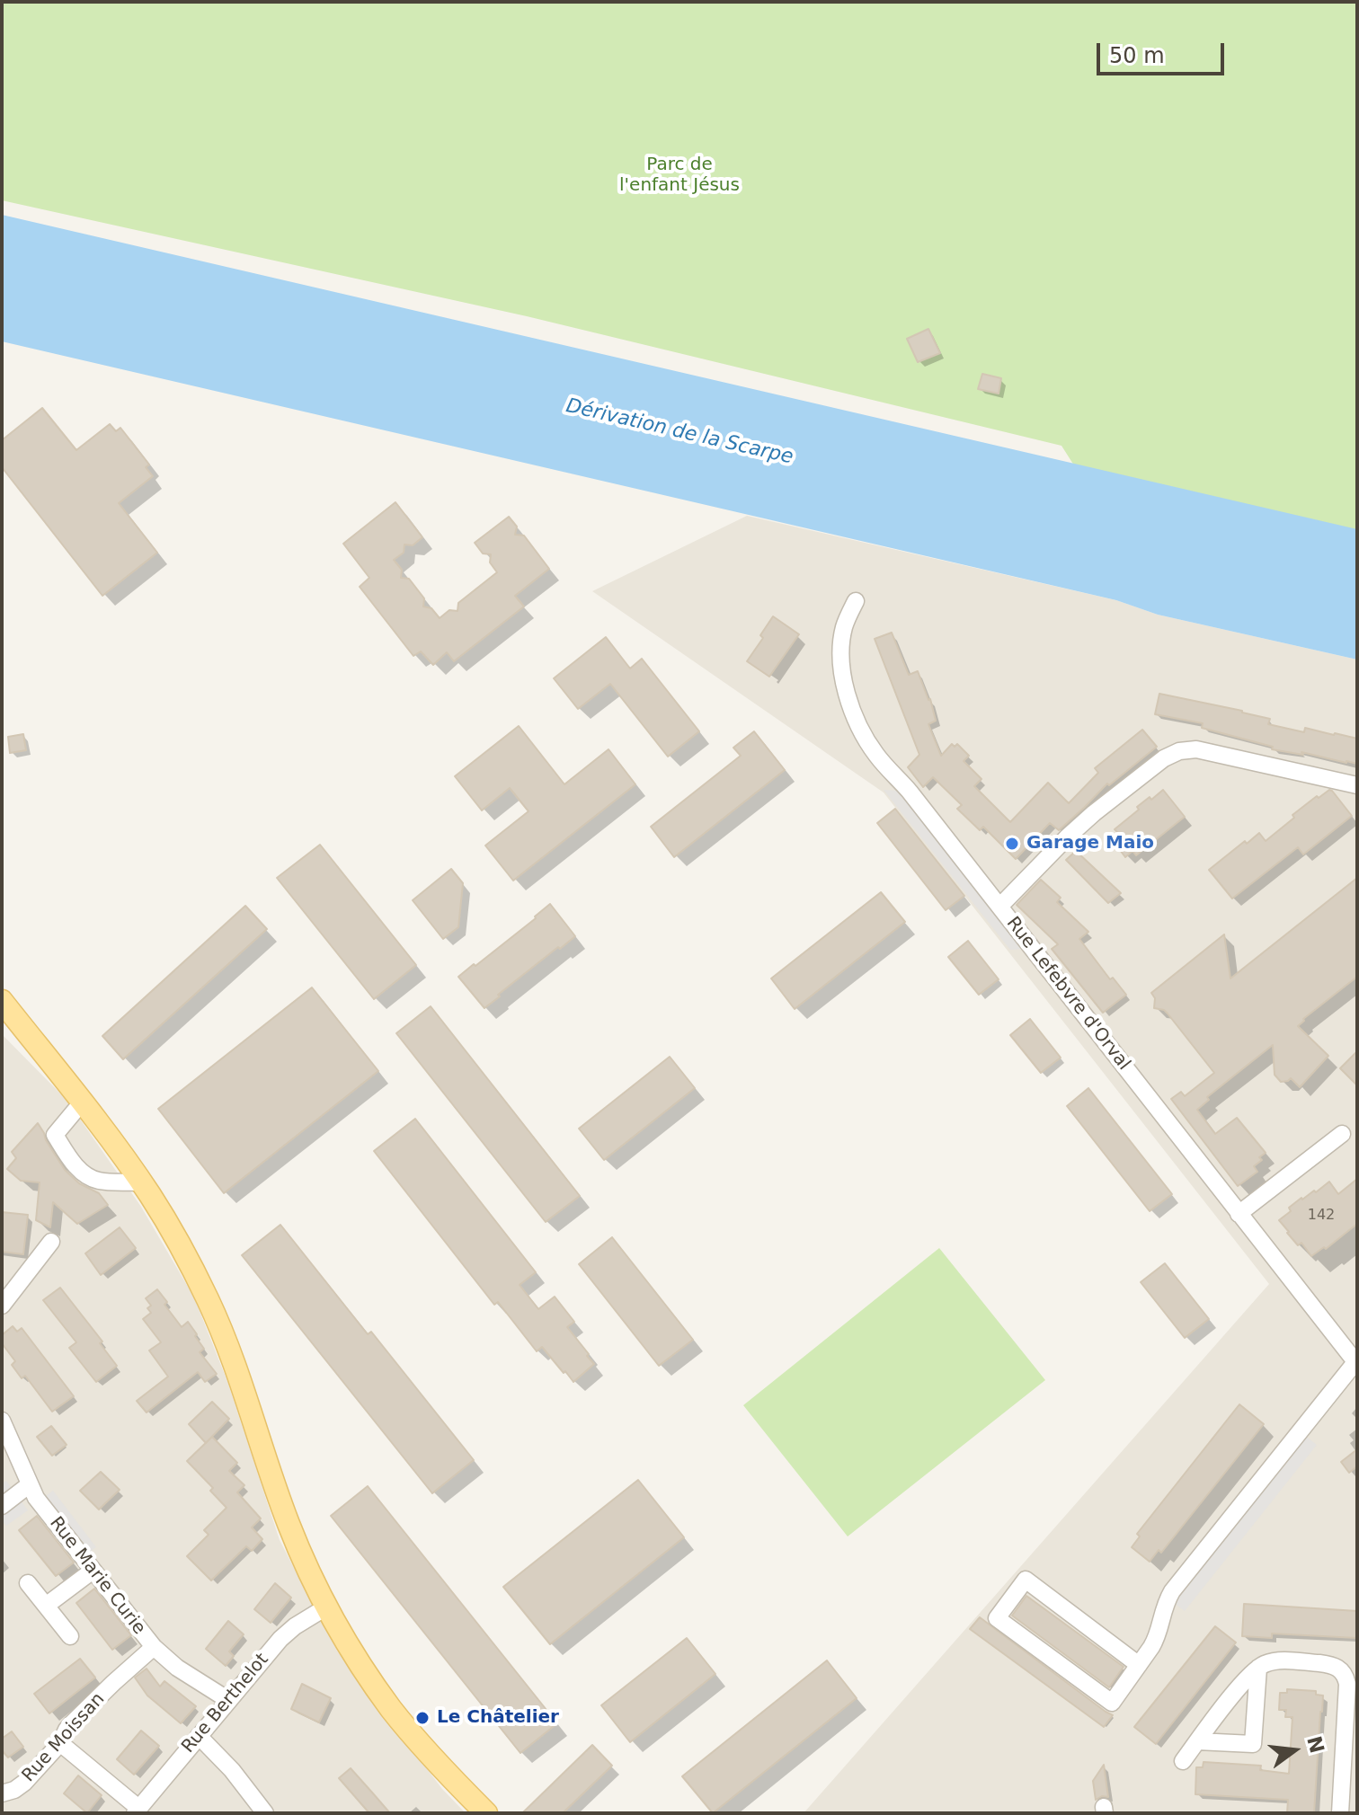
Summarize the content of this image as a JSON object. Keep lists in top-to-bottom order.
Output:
{
  "streets": {
    "street": [
      "Rue Lefebvre d'Orval",
      "Rue Marie Curie",
      "Rue Berthelot",
      "Rue Moissan"
    ]
  },
  "crossings": [
    ["Rue Marie Curie", "Rue Berthelot"],
    ["Rue Marie Curie", "Rue Moissan"]
  ],
  "water": ["Dérivation de la Scarpe"],
  "parks": ["Parc de l'enfant Jésus"],
  "places": ["Garage Maio", "Le Châtelier"],
  "house_numbers": ["142"],
  "scale_bar": "50 m",
  "north": "right"
}
